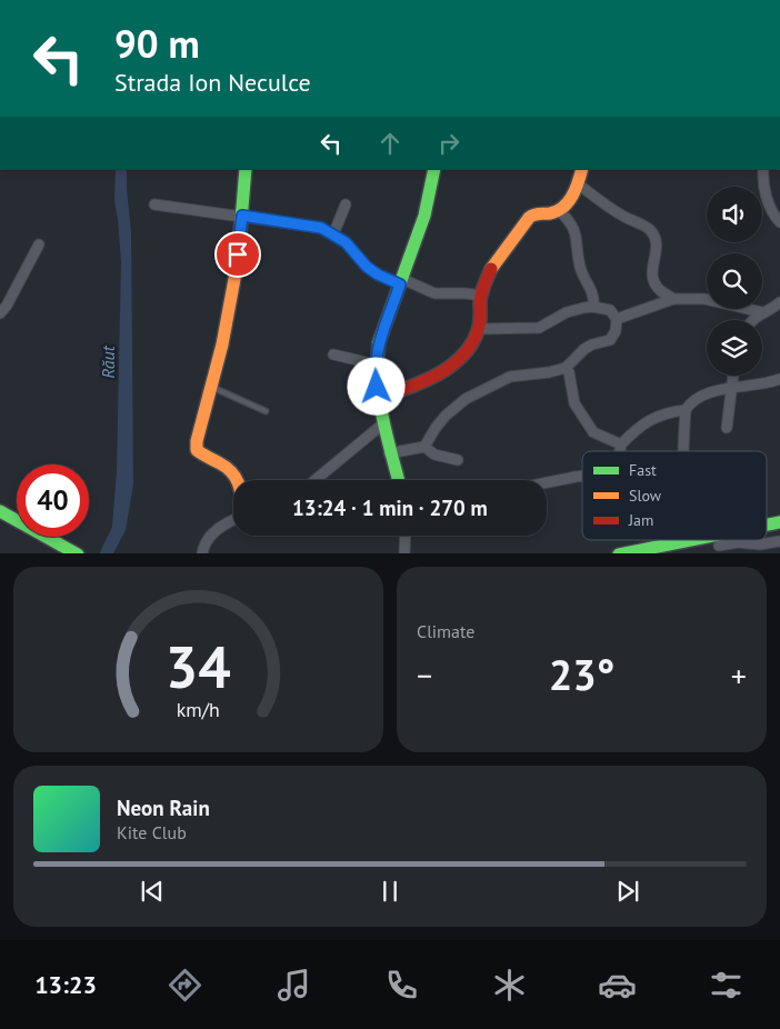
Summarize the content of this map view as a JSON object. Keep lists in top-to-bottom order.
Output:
{
  "water": ["Răut"],
  "legend": ["Fast", "Slow", "Jam"],
  "page": {
    "turn": ["90 m", "Strada Ion Neculce"],
    "limit": "40",
    "trip": "13:24 · 1 min · 270 m",
    "tile": "Climate",
    "heat": ["−", "23°", "+"],
    "song": ["Neon Rain", "Kite Club"],
    "tabs": "13:23",
    "gauge": ["34", "km/h"]
  }
}
